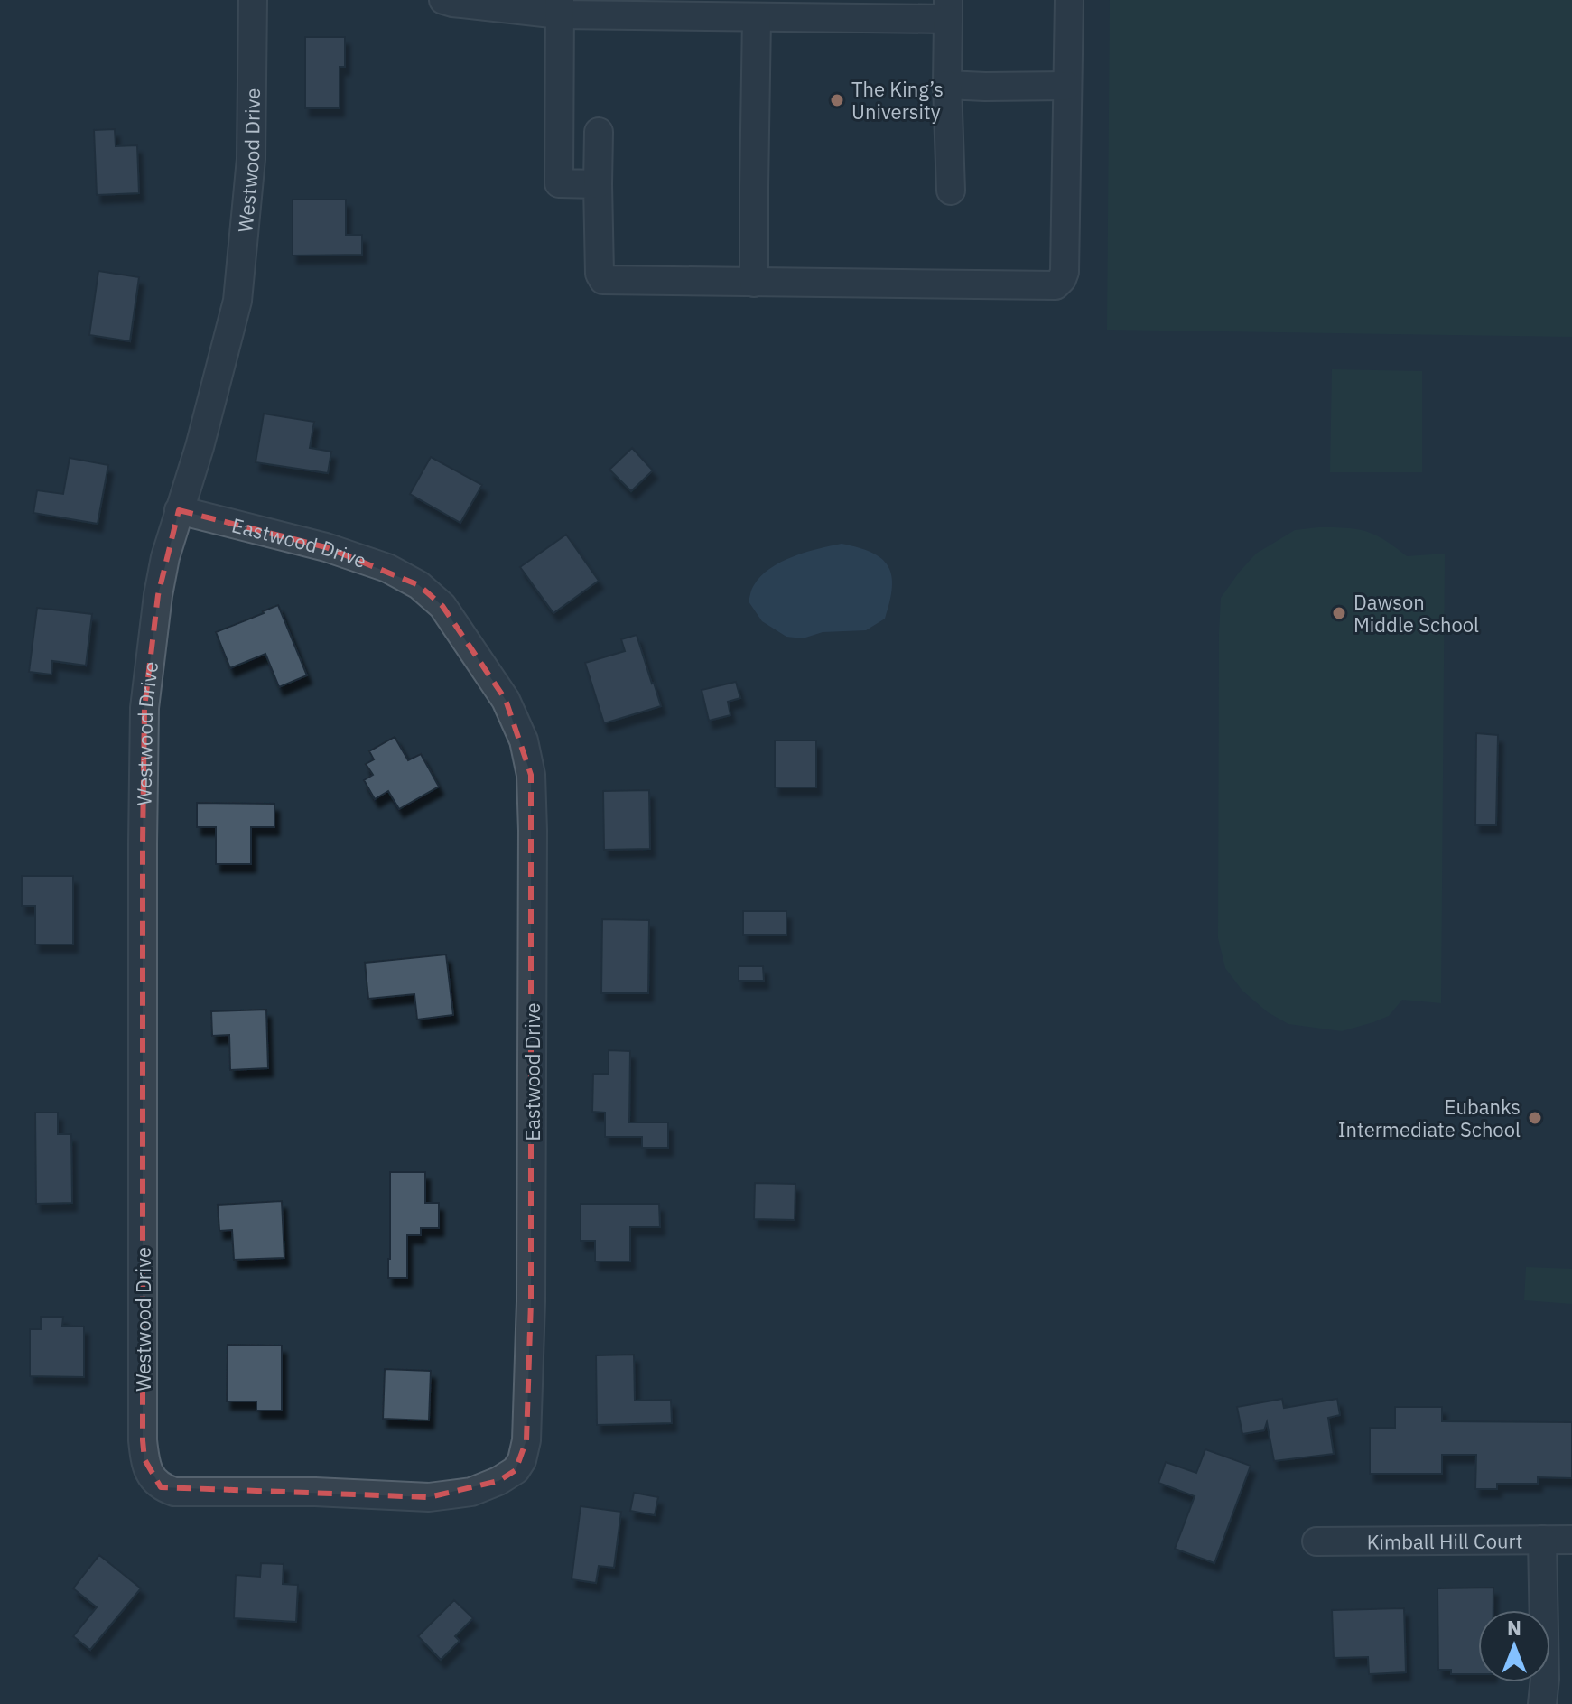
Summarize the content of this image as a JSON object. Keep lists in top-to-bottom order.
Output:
{
  "streets": {
    "street": ["Westwood Drive", "Eastwood Drive", "Kimball Hill Court"]
  },
  "crossings": [
    ["Westwood Drive", "Eastwood Drive"]
  ],
  "places": ["The King’s University", "Dawson Middle School", "Eubanks Intermediate School"],
  "north": "top"
}
